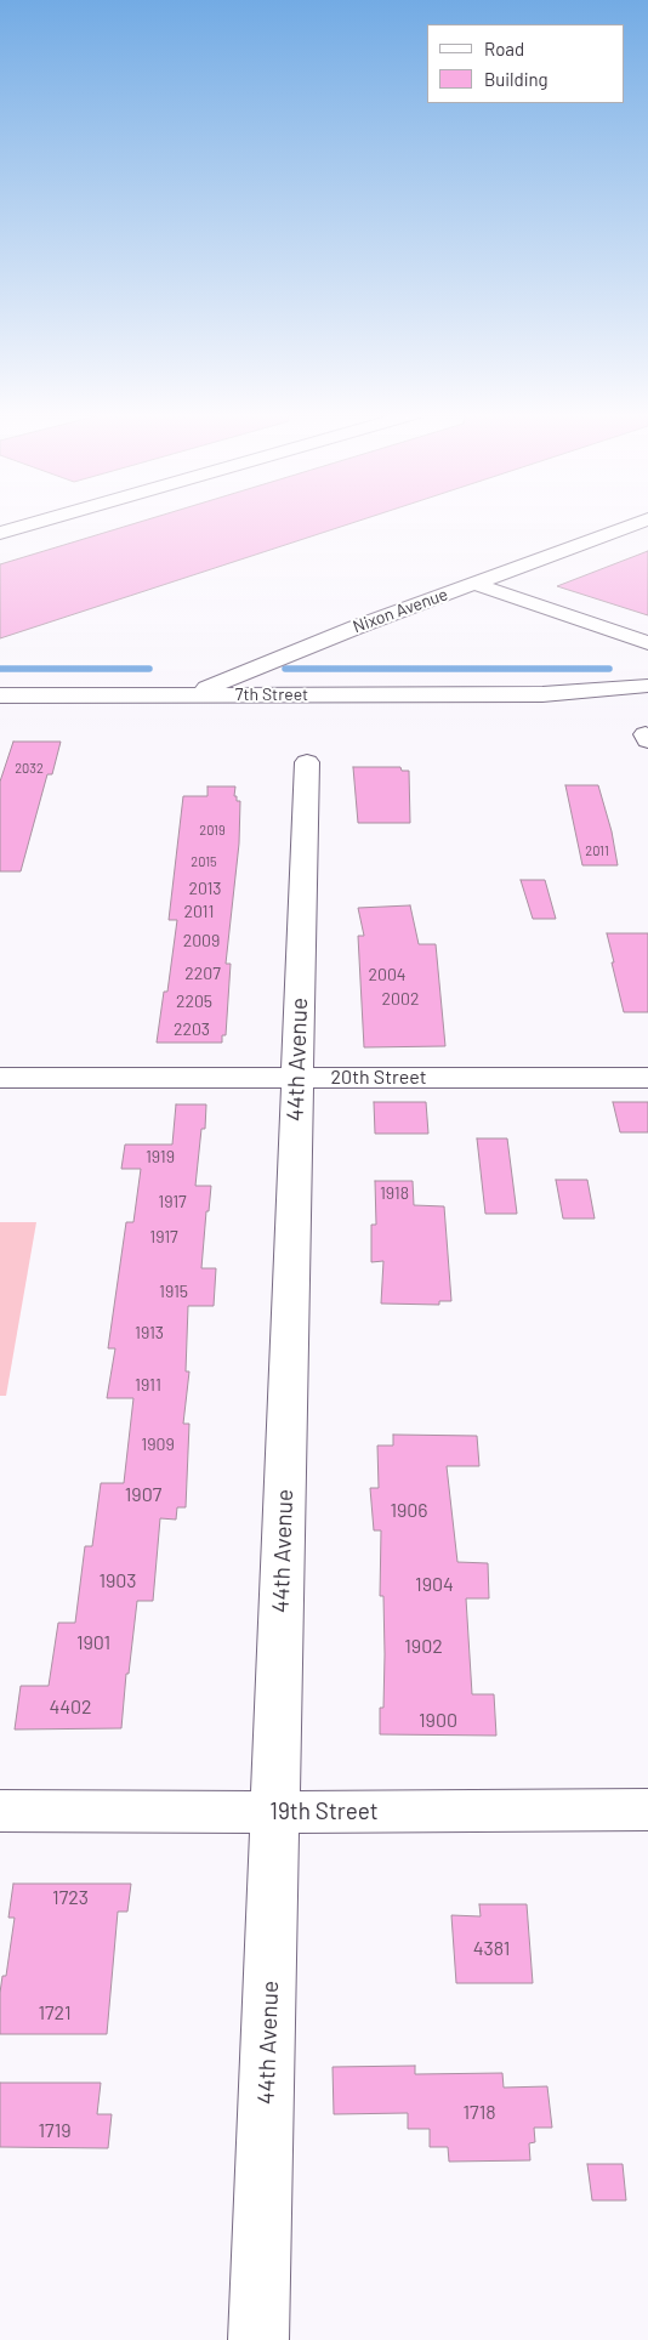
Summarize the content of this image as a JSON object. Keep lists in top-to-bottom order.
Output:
{
  "streets": {
    "street": [
      "Nixon Avenue",
      "7th Street",
      "44th Avenue",
      "20th Street",
      "19th Street"
    ]
  },
  "crossings": [
    ["Nixon Avenue", "7th Street"],
    ["44th Avenue", "20th Street"],
    ["44th Avenue", "19th Street"]
  ],
  "house_numbers": [
    "2032",
    "2019",
    "2011",
    "2015",
    "2013",
    "2011",
    "2009",
    "2207",
    "2004",
    "2002",
    "2205",
    "2203",
    "1919",
    "1918",
    "1917",
    "1917",
    "1915",
    "1913",
    "1911",
    "1909",
    "1907",
    "1906",
    "1903",
    "1904",
    "1901",
    "1902",
    "4402",
    "1900",
    "1723",
    "4381",
    "1721",
    "1718",
    "1719"
  ],
  "legend": ["Road", "Building"]
}
